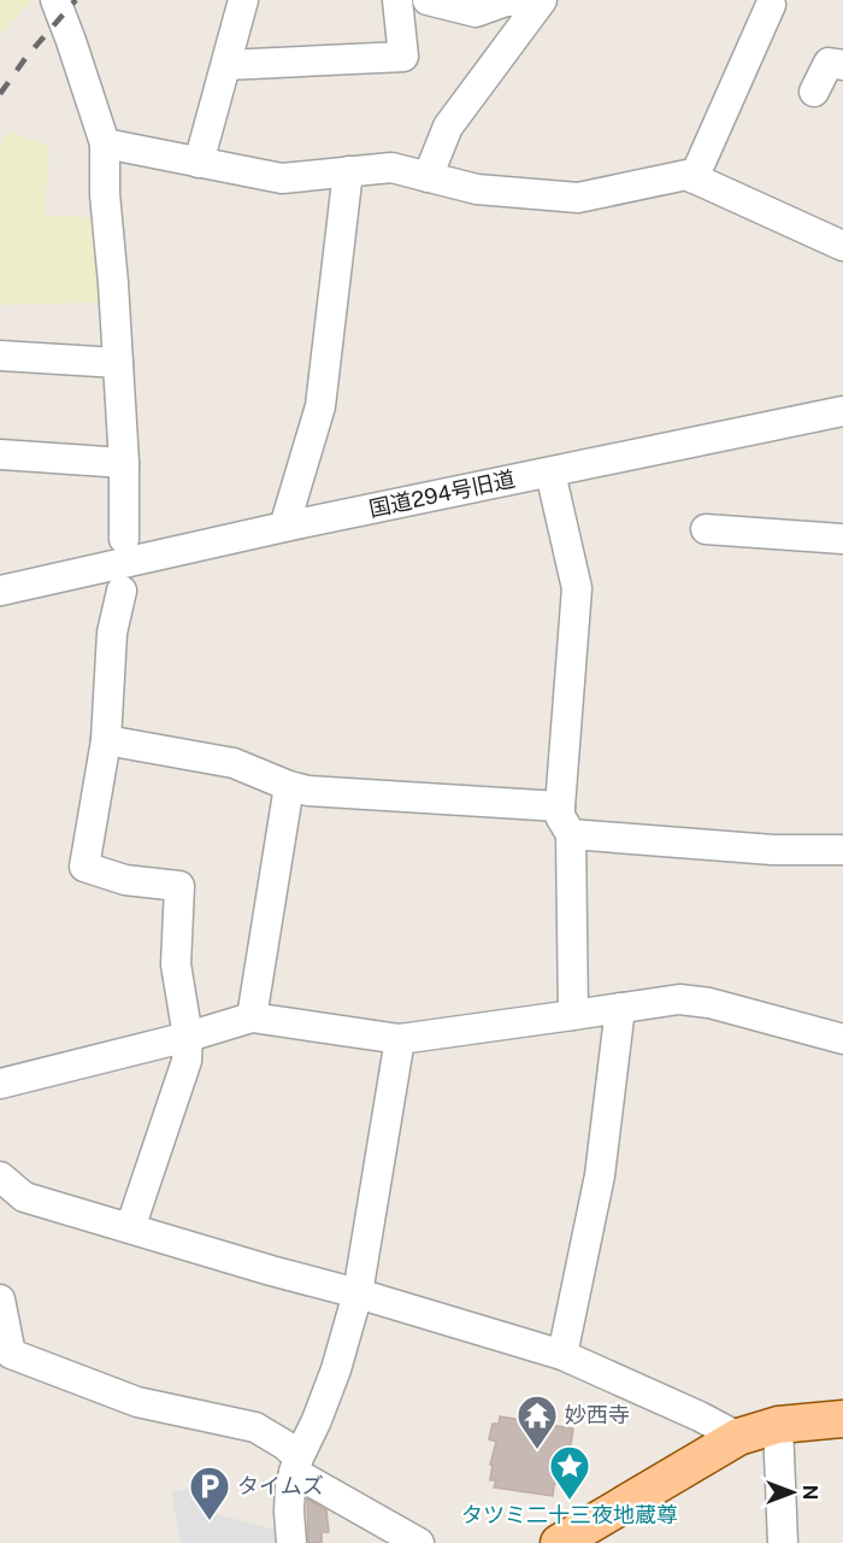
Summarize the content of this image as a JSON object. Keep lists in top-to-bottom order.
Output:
{
  "streets": {
    "street": ["国道294号旧道"]
  },
  "places": {
    "temple": ["妙西寺"],
    "place": ["タツミ二十三夜地蔵尊"],
    "parking": ["タイムズ"]
  },
  "north": "right"
}
